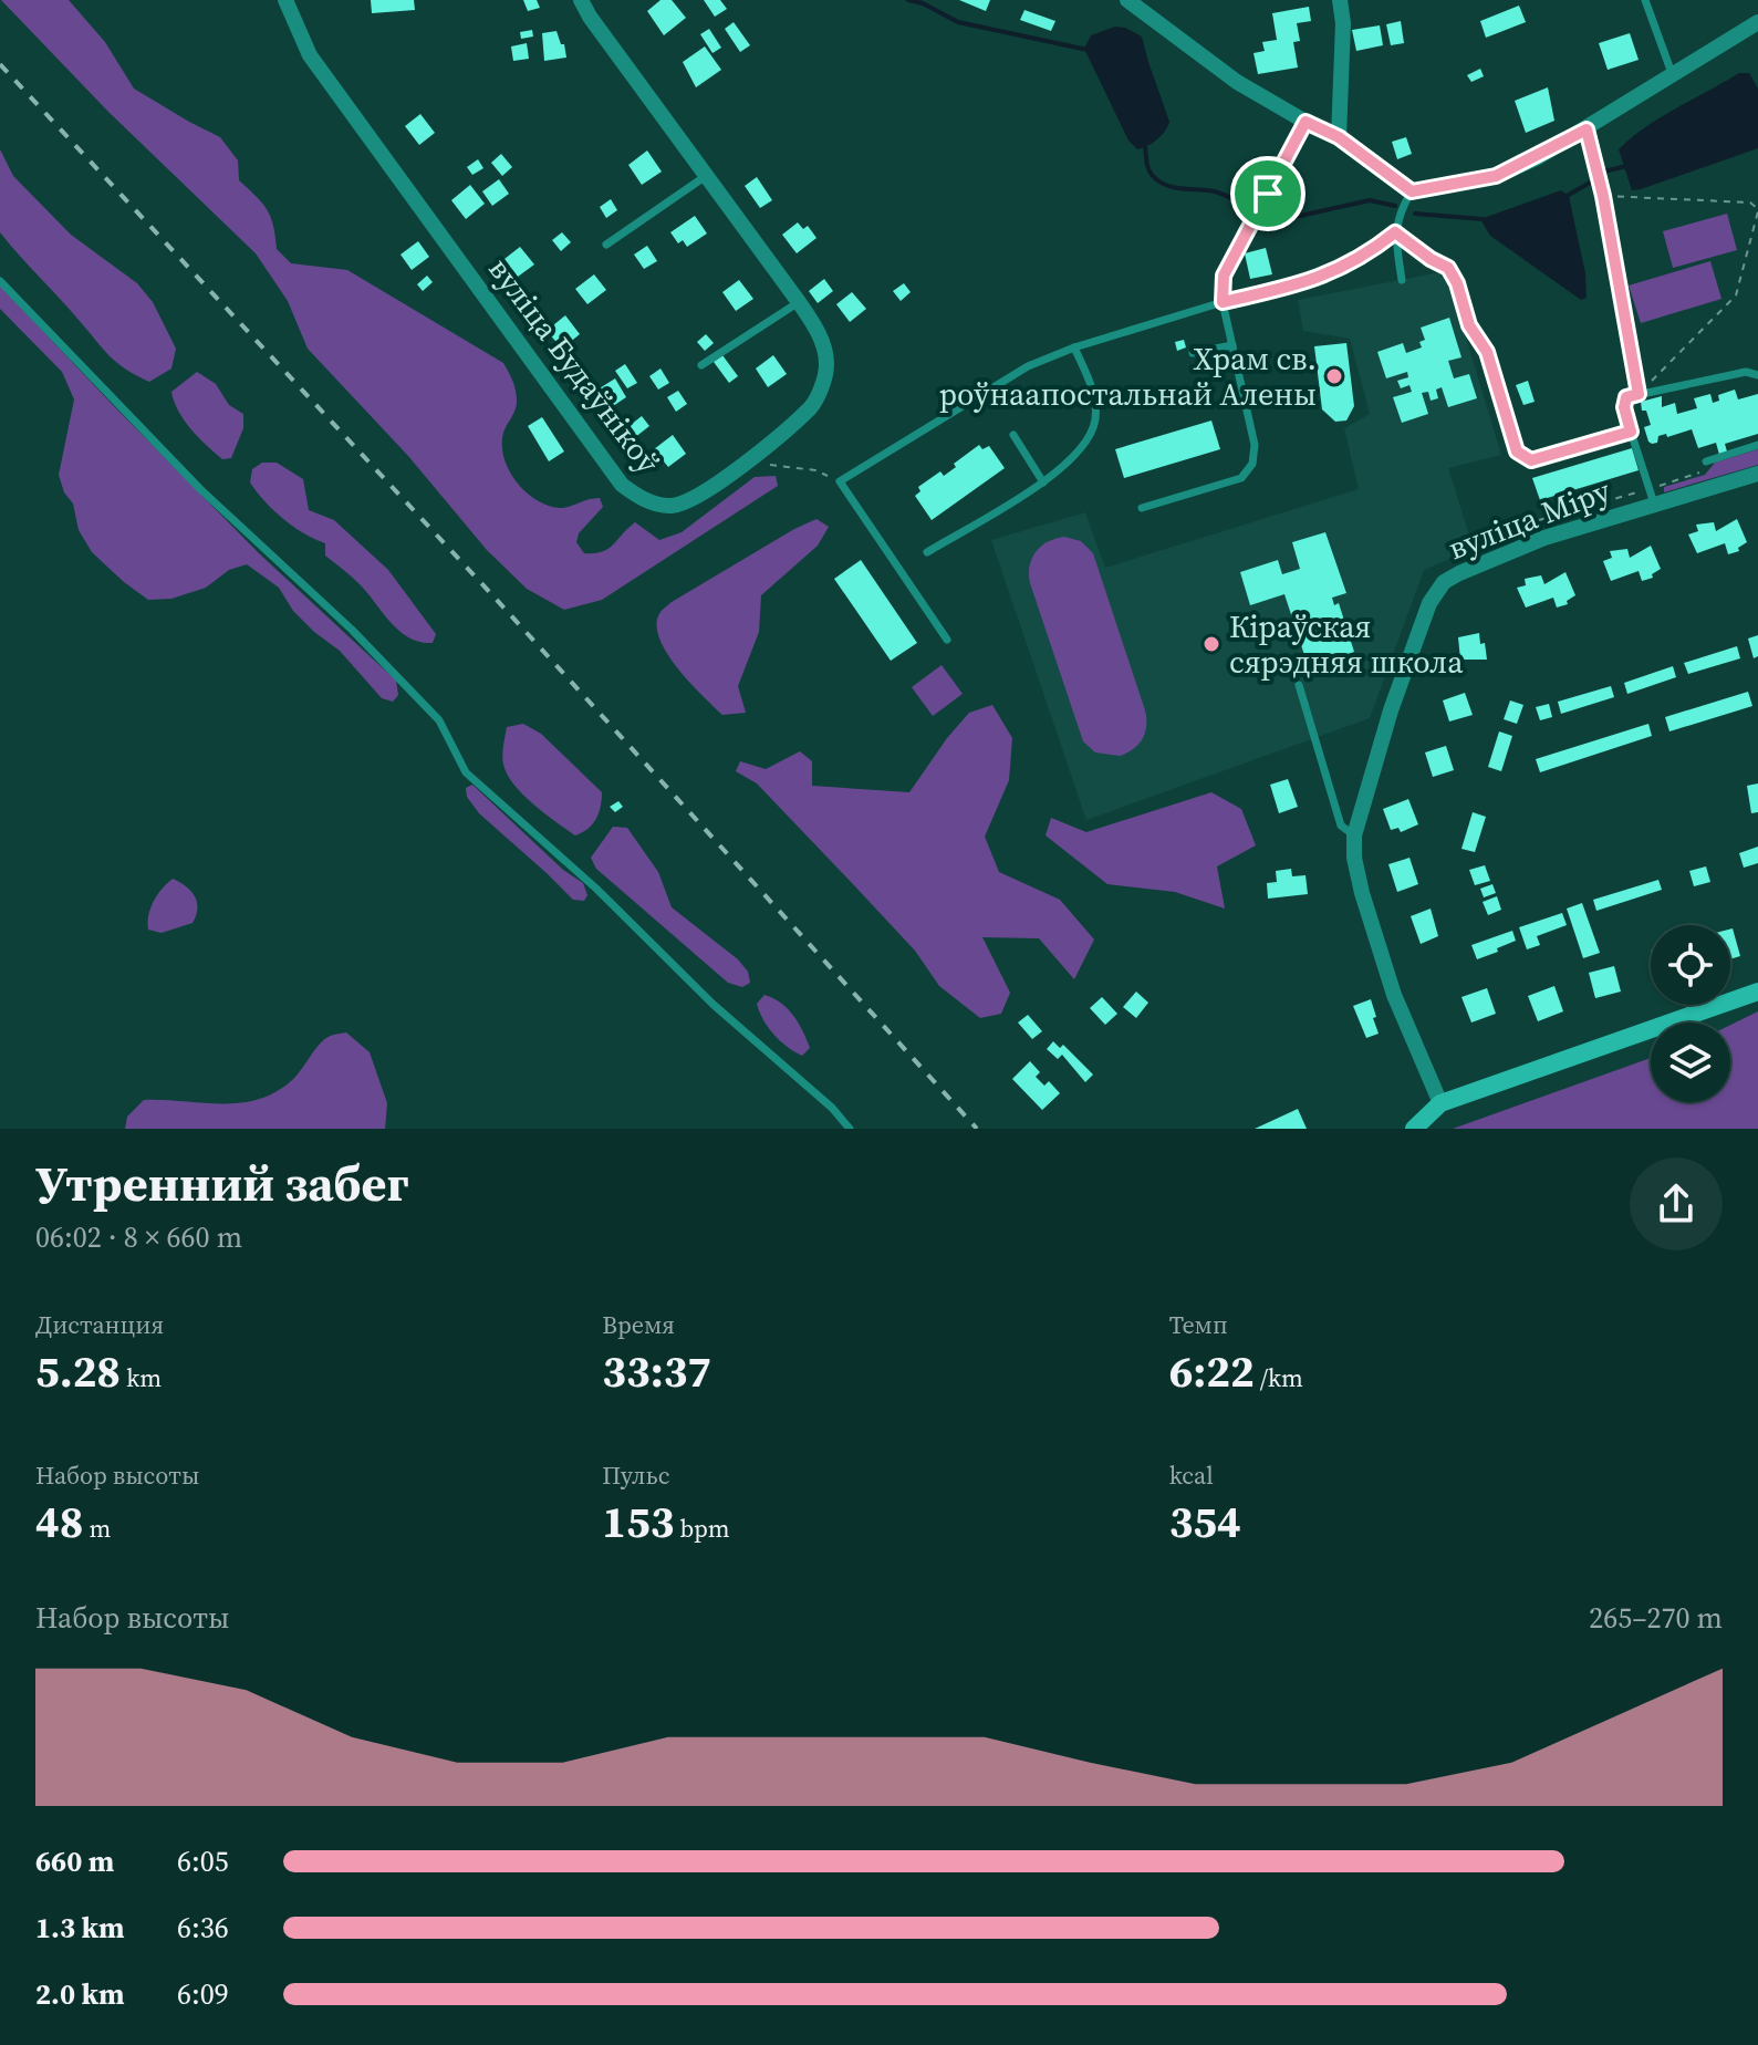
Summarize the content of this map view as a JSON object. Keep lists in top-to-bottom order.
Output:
{
  "streets": {
    "street": ["вуліца Будаўнікоў", "вуліца Міру"]
  },
  "places": ["Храм св. роўнаапостальнай Алены", "Кіраўская сярэдняя школа"],
  "page": {
    "heading": ["Утренний забег", "06:02 · 8 × 660 m"],
    "stats": [
      ["Дистанция", "5.28 km"],
      ["Время", "33:37"],
      ["Темп", "6:22 /km"],
      ["Набор высоты", "48 m"],
      ["Пульс", "153 bpm"],
      ["kcal", "354"]
    ],
    "chart": ["Набор высоты", "265–270 m"],
    "list": [
      {
        "name": "660 m",
        "note": "6:05"
      },
      {
        "name": "1.3 km",
        "note": "6:36"
      },
      {
        "name": "2.0 km",
        "note": "6:09"
      }
    ]
  }
}
